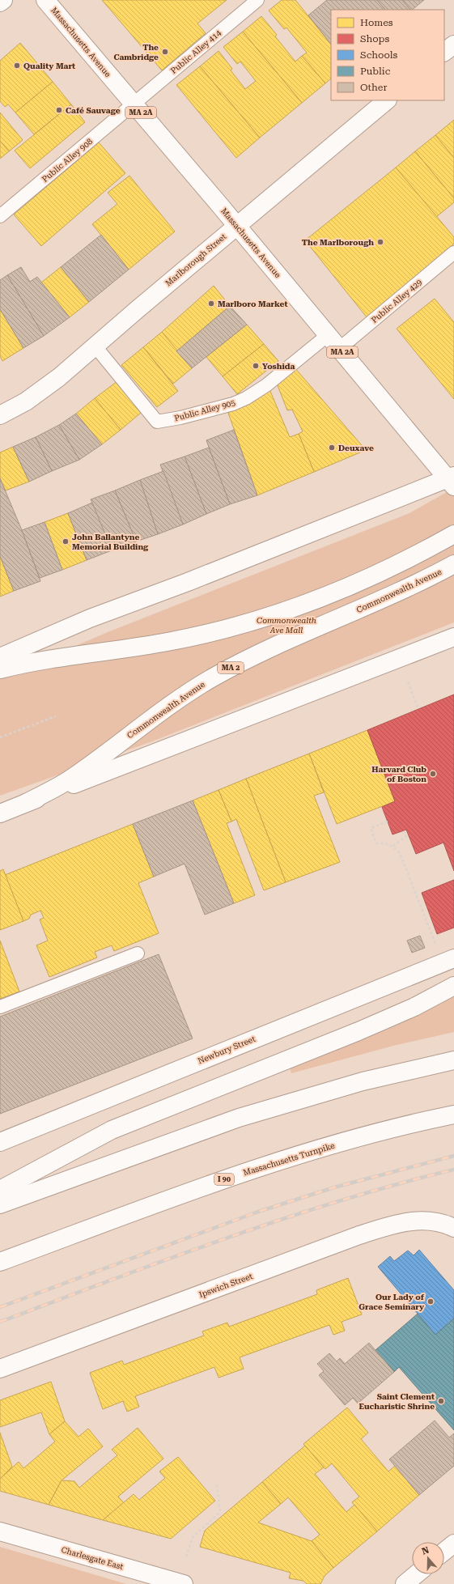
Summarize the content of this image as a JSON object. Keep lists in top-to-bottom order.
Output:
{
  "streets": {
    "main road": [
      "Massachusetts Avenue",
      "MA 2A",
      "Marlborough Street",
      "Commonwealth Avenue",
      "MA 2",
      "Newbury Street",
      "Massachusetts Turnpike",
      "I 90",
      "Ipswich Street",
      "Charlesgate East"
    ],
    "lane": [
      "Public Alley 414",
      "Public Alley 908",
      "Public Alley 429",
      "Public Alley 905"
    ]
  },
  "crossings": [
    ["Massachusetts Avenue", "Public Alley 414"],
    ["Massachusetts Avenue", "Public Alley 908"],
    ["Massachusetts Avenue", "Marlborough Street"],
    ["Massachusetts Avenue", "Public Alley 429"],
    ["Massachusetts Avenue", "Public Alley 905"],
    ["Public Alley 414", "Public Alley 908"],
    ["Marlborough Street", "Public Alley 905"]
  ],
  "parks": ["Commonwealth Ave Mall"],
  "places": [
    "The Cambridge",
    "Quality Mart",
    "Café Sauvage",
    "The Marlborough",
    "Marlboro Market",
    "Yoshida",
    "Deuxave",
    "John Ballantyne Memorial Building",
    "Harvard Club of Boston",
    "Our Lady of Grace Seminary",
    "Saint Clement Eucharistic Shrine"
  ],
  "legend": [
    "Homes",
    "Shops",
    "Schools",
    "Public",
    "Other"
  ],
  "north": "top"
}
